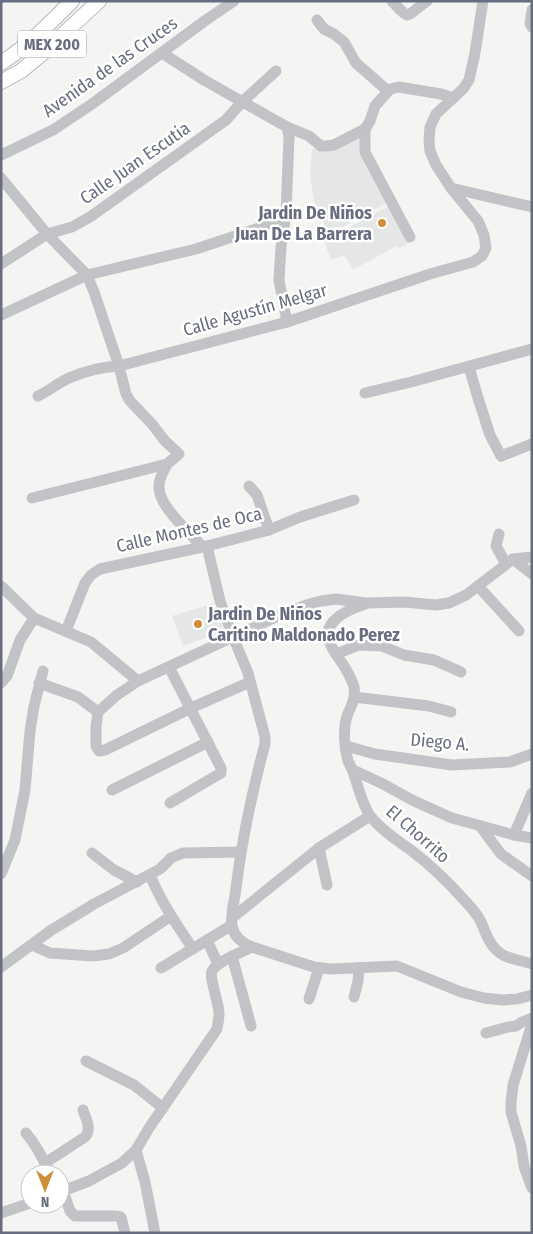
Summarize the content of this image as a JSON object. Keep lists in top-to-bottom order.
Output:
{
  "streets": {
    "main road": ["MEX 200"],
    "street": [
      "Avenida de las Cruces",
      "Calle Juan Escutia",
      "Calle Agustín Melgar",
      "Calle Montes de Oca",
      "Diego A.",
      "El Chorrito"
    ]
  },
  "crossings": [
    ["Diego A.", "El Chorrito"]
  ],
  "places": ["Jardin De Niños Juan De La Barrera", "Jardin De Niños Caritino Maldonado Perez"],
  "north": "bottom"
}
